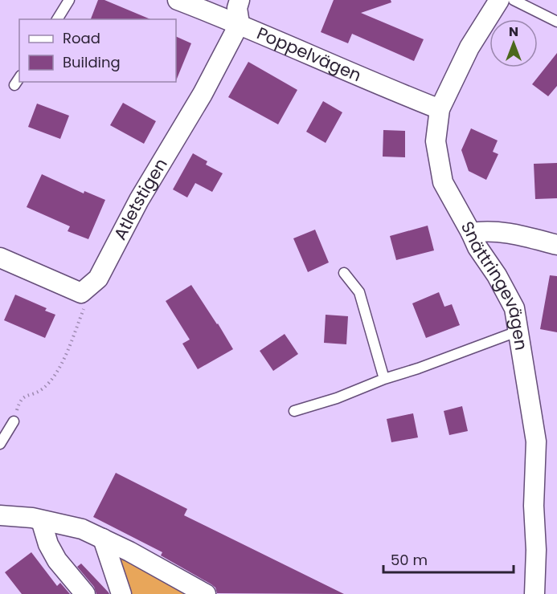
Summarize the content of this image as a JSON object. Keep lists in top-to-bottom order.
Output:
{
  "streets": {
    "street": ["Poppelvägen", "Atletstigen", "Snättringevägen"]
  },
  "crossings": [
    ["Poppelvägen", "Atletstigen"],
    ["Poppelvägen", "Snättringevägen"]
  ],
  "legend": ["Road", "Building"],
  "scale_bar": "50 m",
  "north": "top"
}
